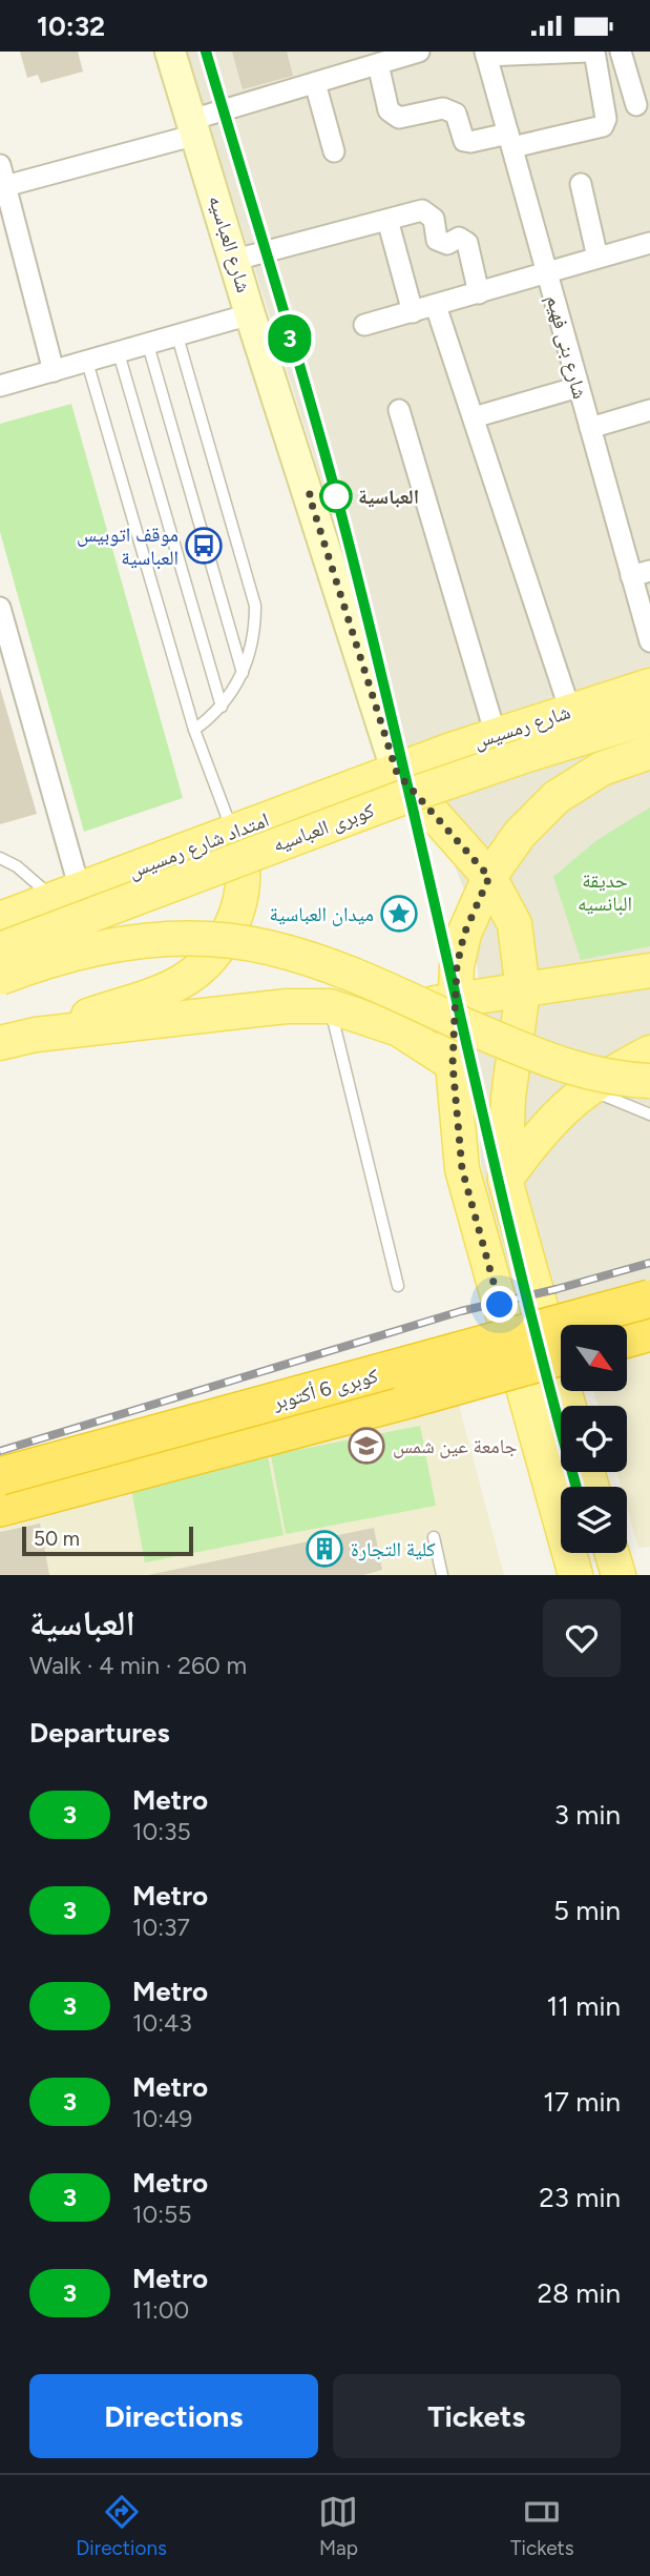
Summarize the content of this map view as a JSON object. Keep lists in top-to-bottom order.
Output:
{
  "streets": {
    "highway": ["كوبرى 6 أكتوبر"],
    "main road": [
      "شارع العباسيه",
      "شارع رمسيس",
      "كوبرى العباسيه",
      "امتداد شارع رمسيس"
    ],
    "street": ["شارع بنى فهيم"]
  },
  "crossings": [
    ["شارع العباسيه", "شارع رمسيس"],
    ["شارع العباسيه", "امتداد شارع رمسيس"],
    ["شارع رمسيس", "امتداد شارع رمسيس"]
  ],
  "parks": ["حديقة البانسيه"],
  "places": {
    "other": ["العباسية"],
    "bus stop": ["موقف اتوبيس العباسية"],
    "place": ["ميدان العباسية"],
    "school or university": ["جامعة عين شمس"],
    "building": ["كلية التجارة"]
  },
  "lines": ["metro line 3"],
  "scale_bar": "50 m",
  "north": "bottom right",
  "page": {
    "status": "10:32",
    "on_map": "3",
    "scale": "50 m",
    "heading": [
      ["العباسية", "Walk · 4 min · 260 m"],
      "Departures"
    ],
    "list": [
      {
        "mark": "3",
        "name": "Metro",
        "note": "10:35",
        "value": "3 min"
      },
      {
        "mark": "3",
        "name": "Metro",
        "note": "10:37",
        "value": "5 min"
      },
      {
        "mark": "3",
        "name": "Metro",
        "note": "10:43",
        "value": "11 min"
      },
      {
        "mark": "3",
        "name": "Metro",
        "note": "10:49",
        "value": "17 min"
      },
      {
        "mark": "3",
        "name": "Metro",
        "note": "10:55",
        "value": "23 min"
      },
      {
        "mark": "3",
        "name": "Metro",
        "note": "11:00",
        "value": "28 min"
      }
    ],
    "buttons": ["Directions", "Tickets"],
    "tabs": ["Directions", "Map", "Tickets"]
  }
}
